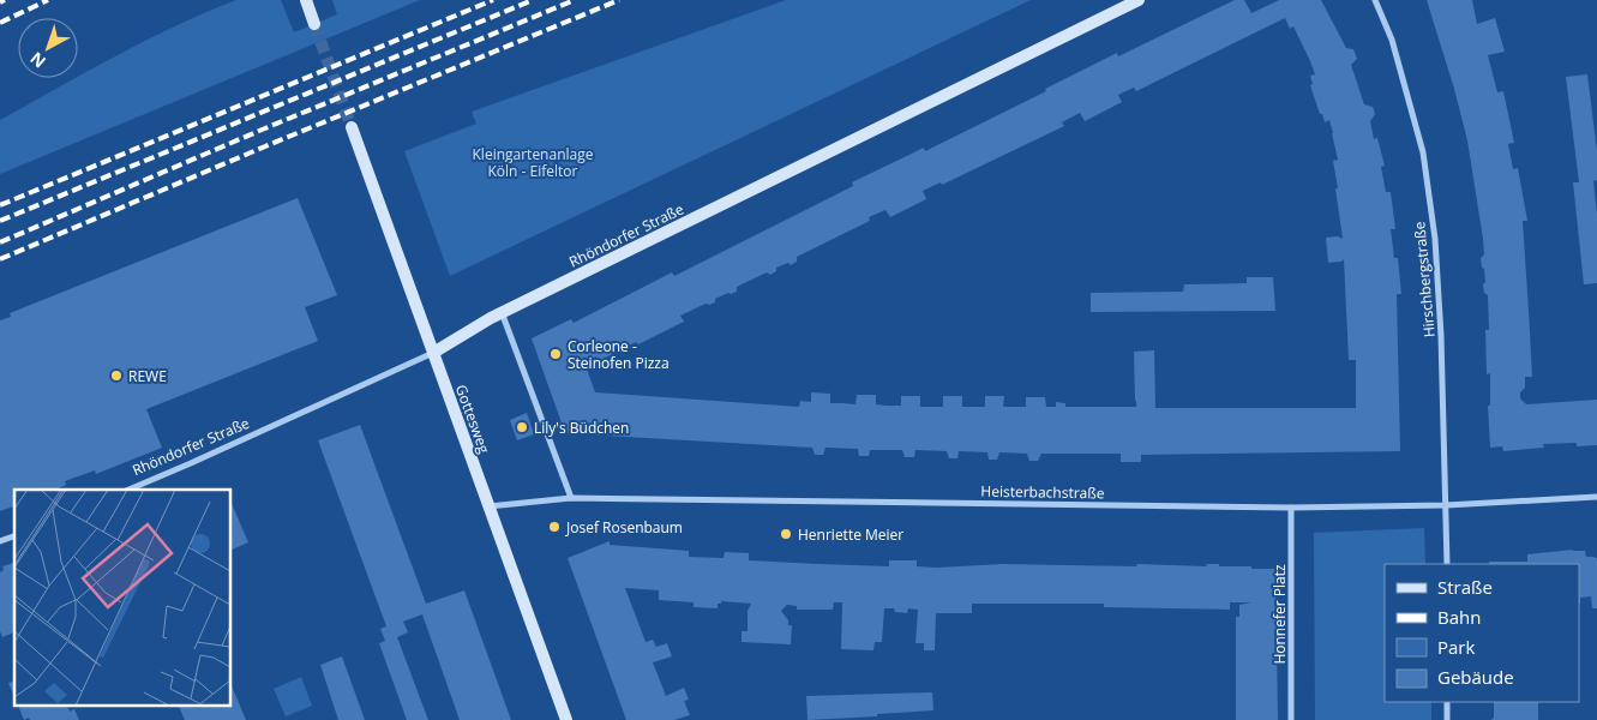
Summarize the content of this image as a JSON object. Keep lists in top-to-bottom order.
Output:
{
  "streets": {
    "street": [
      "Rhöndorfer Straße",
      "Hirschbergstraße",
      "Gottesweg",
      "Heisterbachstraße",
      "Honnefer Platz"
    ]
  },
  "crossings": [
    ["Rhöndorfer Straße", "Gottesweg"],
    ["Hirschbergstraße", "Heisterbachstraße"],
    ["Gottesweg", "Heisterbachstraße"],
    ["Heisterbachstraße", "Honnefer Platz"]
  ],
  "parks": ["Kleingartenanlage Köln - Eifeltor"],
  "places": [
    "Corleone - Steinofen Pizza",
    "REWE",
    "Lily's Büdchen",
    "Josef Rosenbaum",
    "Henriette Meier"
  ],
  "legend": [
    "Straße",
    "Bahn",
    "Park",
    "Gebäude"
  ],
  "north": "bottom left"
}
